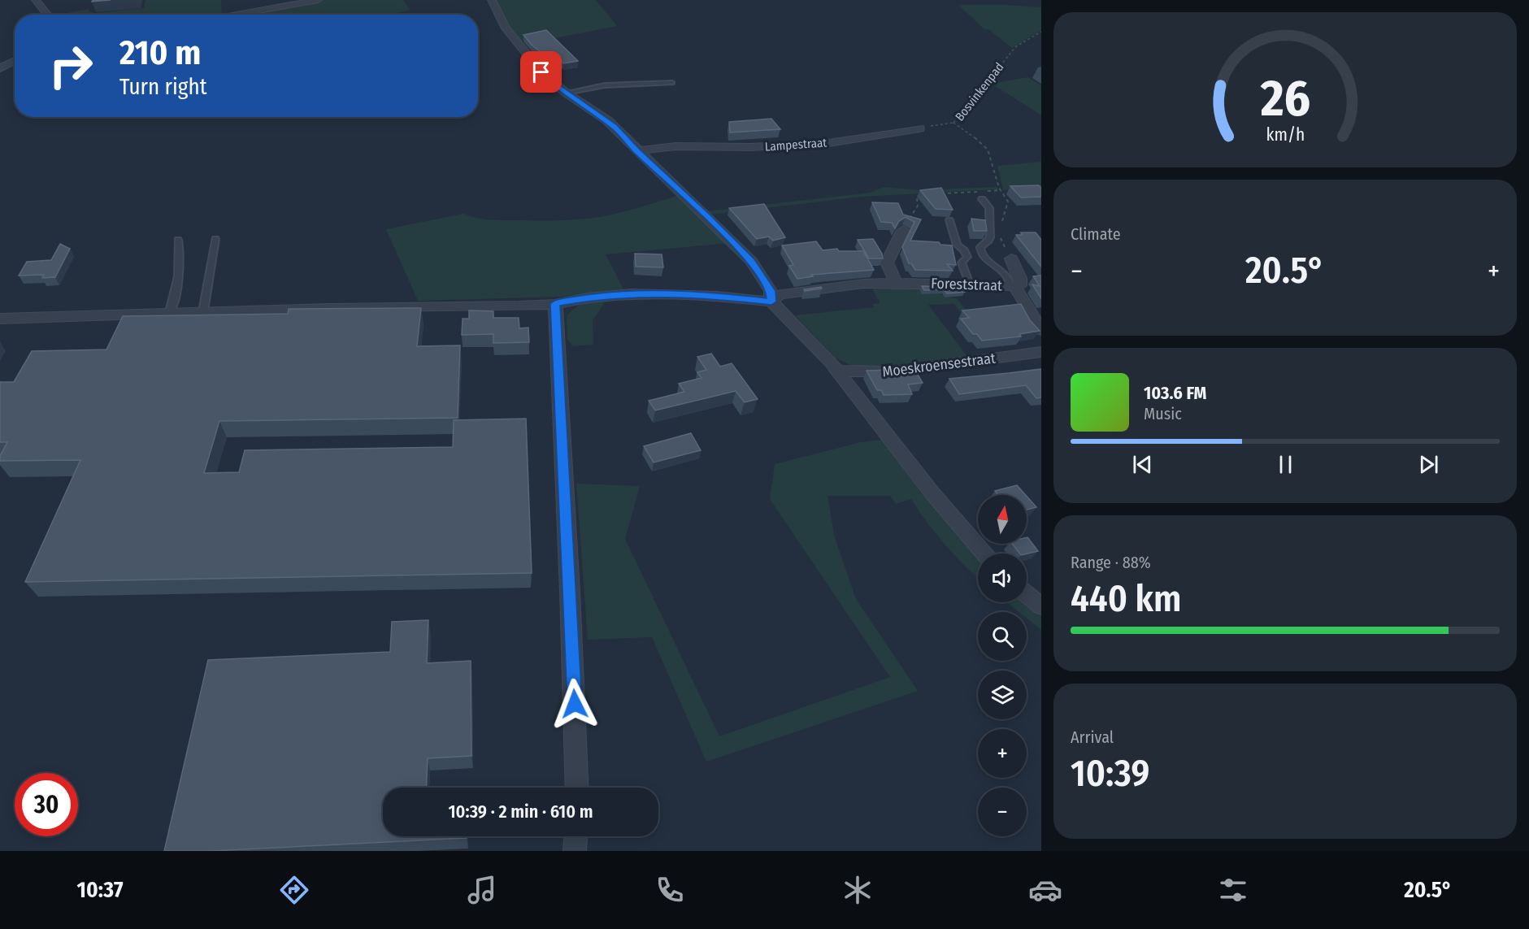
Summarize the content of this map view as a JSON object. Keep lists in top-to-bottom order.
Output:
{
  "streets": {
    "street": ["Lampestraat", "Foreststraat", "Moeskroensestraat"],
    "path": ["Bosvinkenpad"]
  },
  "north": "top",
  "page": {
    "turn": ["210 m", "Turn right"],
    "tile": [
      "Climate",
      ["Range · 88%", "440 km"],
      ["Arrival", "10:39"]
    ],
    "heat": ["−", "20.5°", "+"],
    "song": ["103.6 FM", "Music"],
    "map_buttons": ["+", "−"],
    "limit": "30",
    "trip": "10:39 · 2 min · 610 m",
    "tabs": ["10:37", "20.5°"],
    "gauge": ["26", "km/h"]
  }
}
